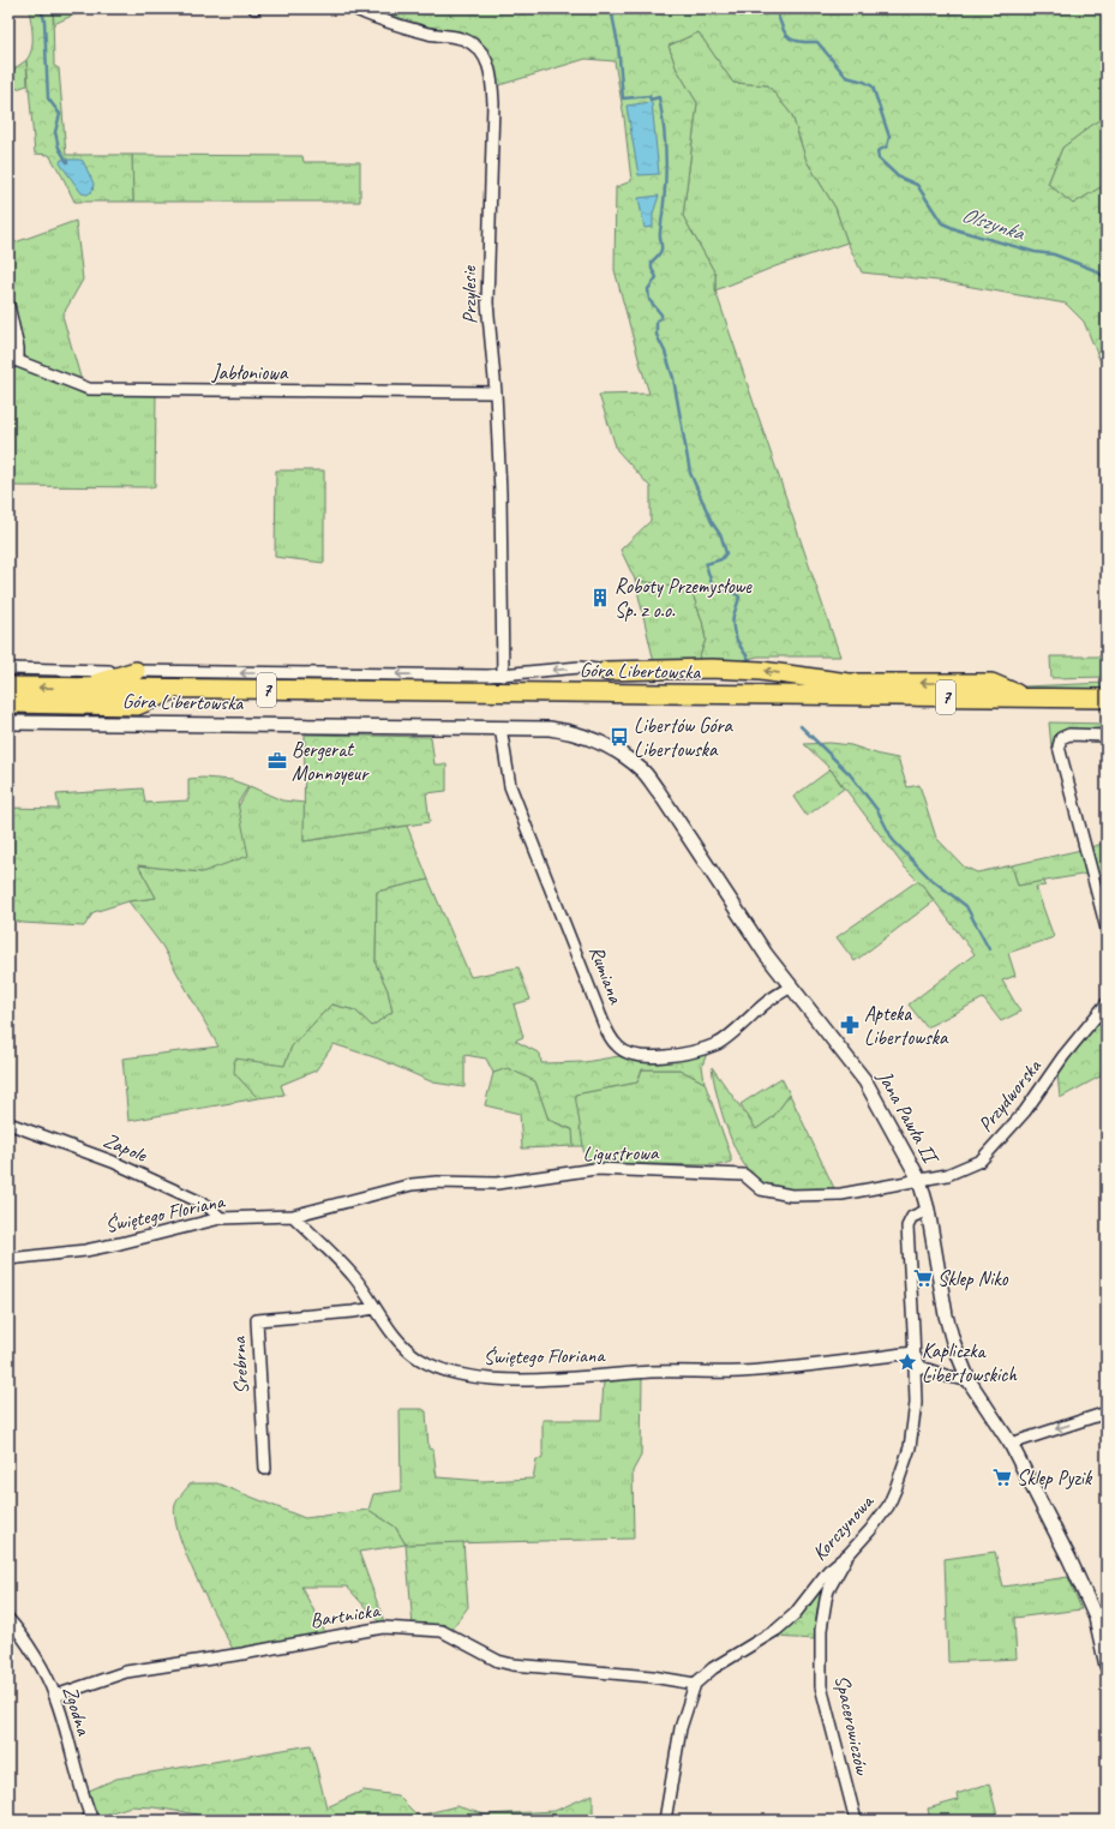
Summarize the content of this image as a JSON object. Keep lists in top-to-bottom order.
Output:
{
  "streets": {
    "highway": ["Góra Libertowska", "7"],
    "street": [
      "Przylesie",
      "Jabłoniowa",
      "Rumiana",
      "Przydworska",
      "Jana Pawła II",
      "Zapole",
      "Ligustrowa",
      "Świętego Floriana",
      "Srebrna",
      "Korczynowa",
      "Bartnicka",
      "Zgodna",
      "Spacerowiczów"
    ]
  },
  "crossings": [
    ["Przylesie", "Jabłoniowa"],
    ["Przylesie", "Góra Libertowska"],
    ["Góra Libertowska", "7"],
    ["Góra Libertowska", "Rumiana"],
    ["Góra Libertowska", "Jana Pawła II"],
    ["Rumiana", "Jana Pawła II"],
    ["Przydworska", "Jana Pawła II"],
    ["Przydworska", "Ligustrowa"],
    ["Jana Pawła II", "Ligustrowa"],
    ["Jana Pawła II", "Korczynowa"],
    ["Zapole", "Świętego Floriana"],
    ["Ligustrowa", "Świętego Floriana"],
    ["Świętego Floriana", "Srebrna"],
    ["Świętego Floriana", "Korczynowa"],
    ["Korczynowa", "Bartnicka"],
    ["Korczynowa", "Spacerowiczów"],
    ["Bartnicka", "Zgodna"]
  ],
  "water": ["Olszynka"],
  "places": {
    "building": ["Roboty Przemysłowe Sp. z o.o."],
    "bus stop": ["Libertów Góra Libertowska"],
    "office": ["Bergerat Monnoyeur"],
    "pharmacy": ["Apteka Libertowska"],
    "supermarket": ["Sklep Niko", "Sklep Pyzik"],
    "place": ["Kapliczka Libertowskich"]
  }
}
